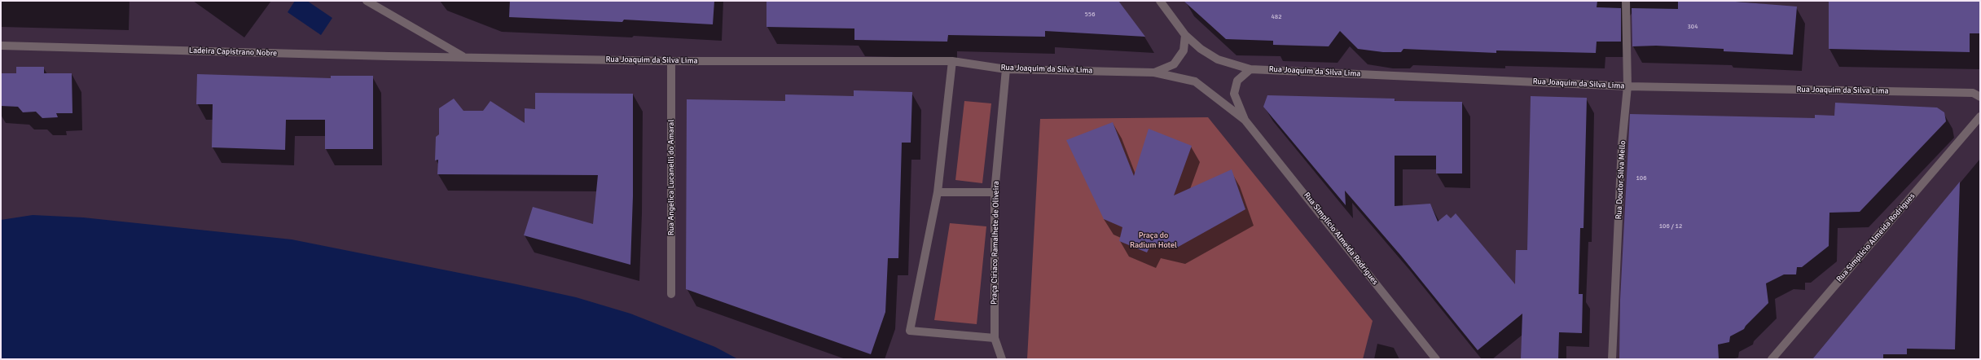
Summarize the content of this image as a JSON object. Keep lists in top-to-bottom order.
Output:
{
  "streets": {
    "street": [
      "Ladeira Capistrano Nobre",
      "Rua Joaquim da Silva Lima",
      "Rua Angelica Lucanelli do Amaral",
      "Rua Doutor Silva Mello",
      "Rua Simplício Almeida Rodrigues",
      "Praça Ciriaco Ramalhete de Oliveira"
    ]
  },
  "crossings": [
    ["Ladeira Capistrano Nobre", "Rua Joaquim da Silva Lima"],
    ["Rua Joaquim da Silva Lima", "Rua Angelica Lucanelli do Amaral"],
    ["Rua Joaquim da Silva Lima", "Rua Doutor Silva Mello"],
    ["Rua Joaquim da Silva Lima", "Rua Simplício Almeida Rodrigues"],
    ["Rua Joaquim da Silva Lima", "Praça Ciriaco Ramalhete de Oliveira"]
  ],
  "parks": ["Praça do Radium Hotel"],
  "house_numbers": [
    "556",
    "482",
    "304",
    "106",
    "106 / 12"
  ]
}
